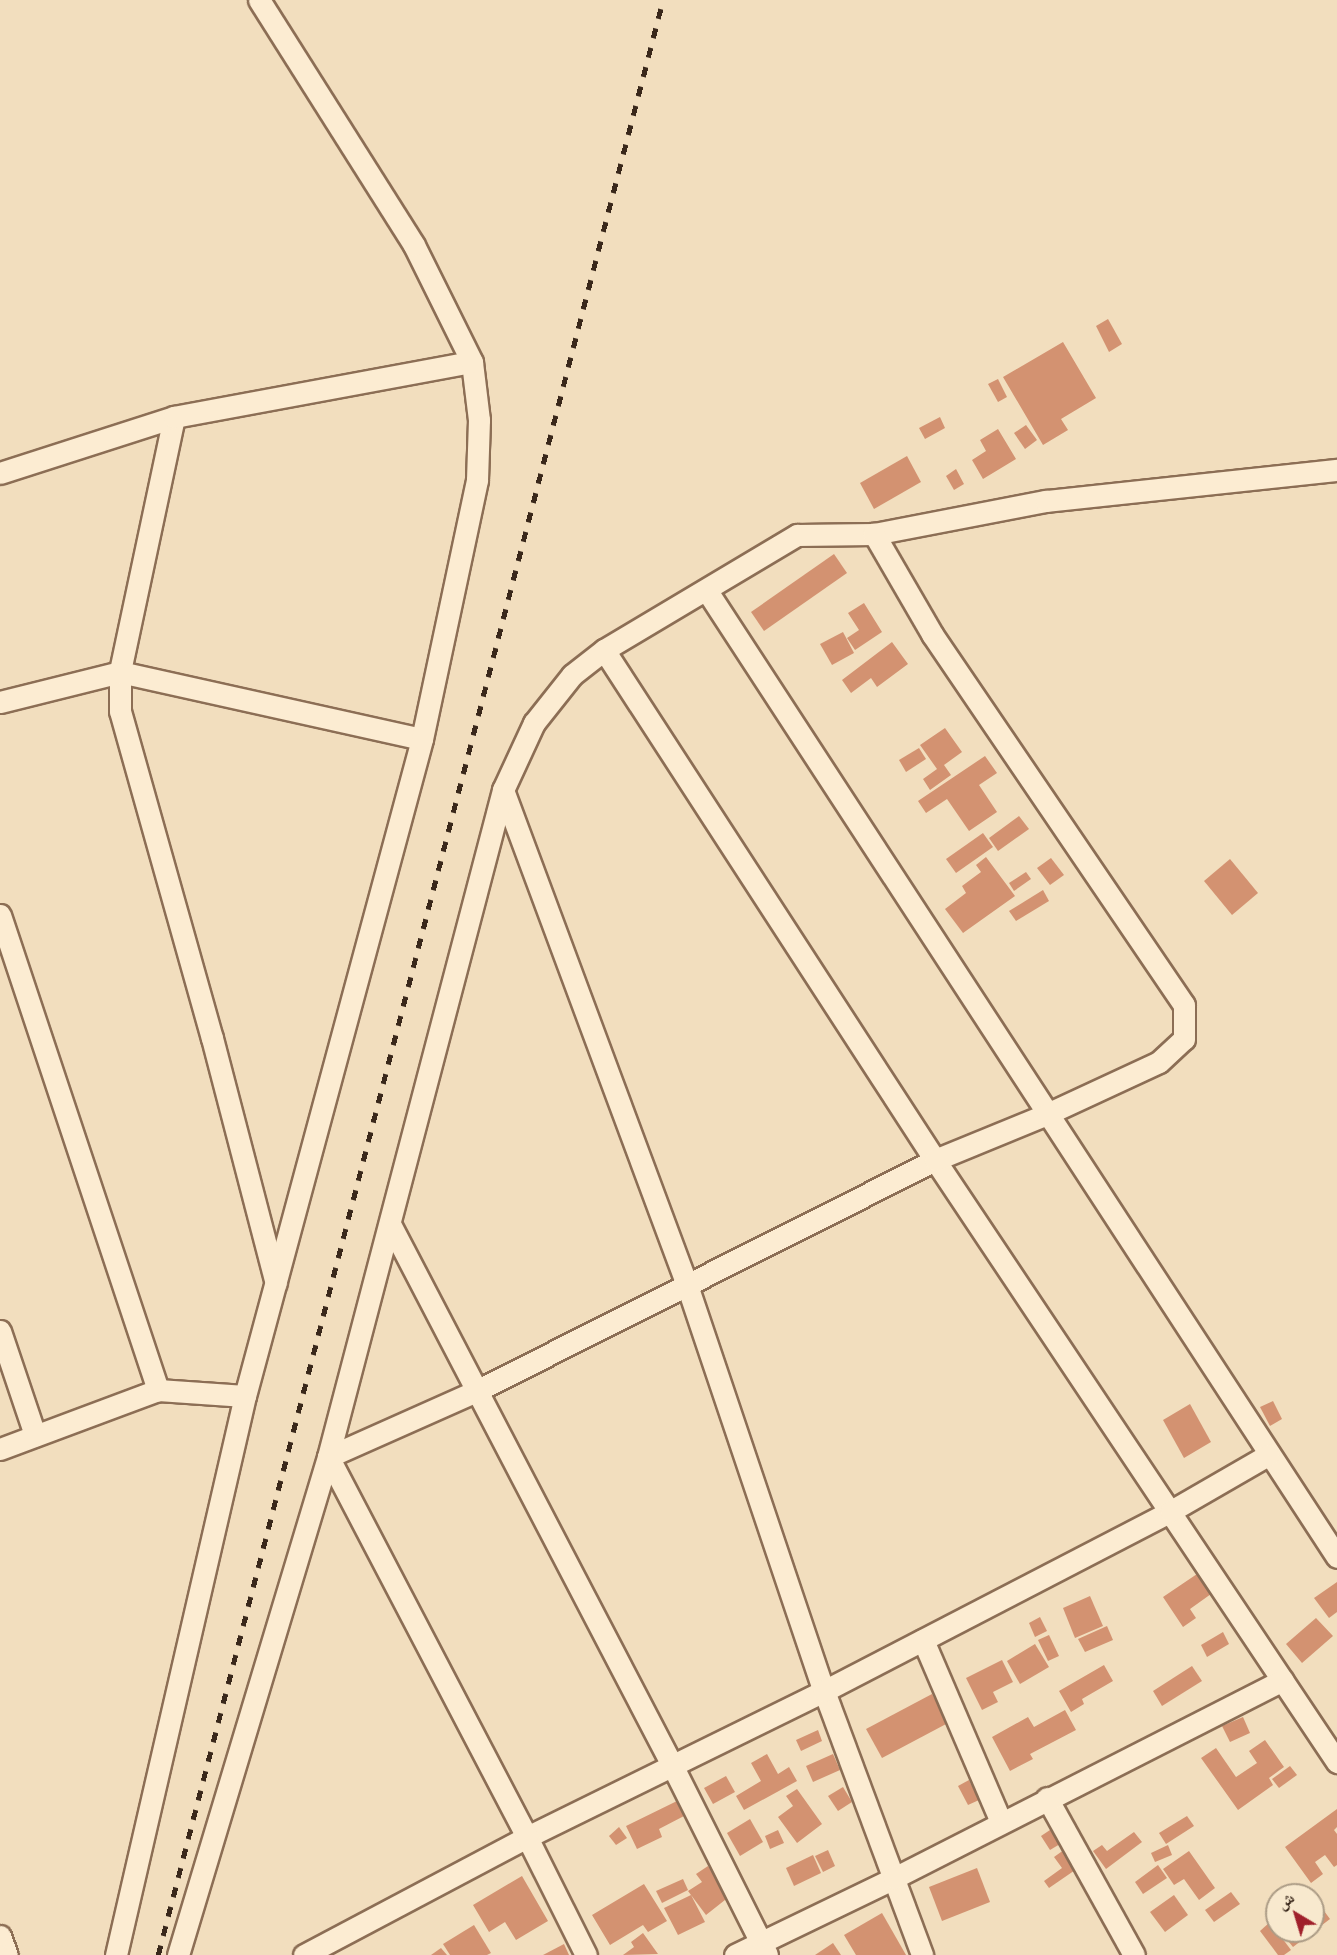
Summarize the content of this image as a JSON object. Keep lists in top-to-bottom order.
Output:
{
  "north": "top left"
}
